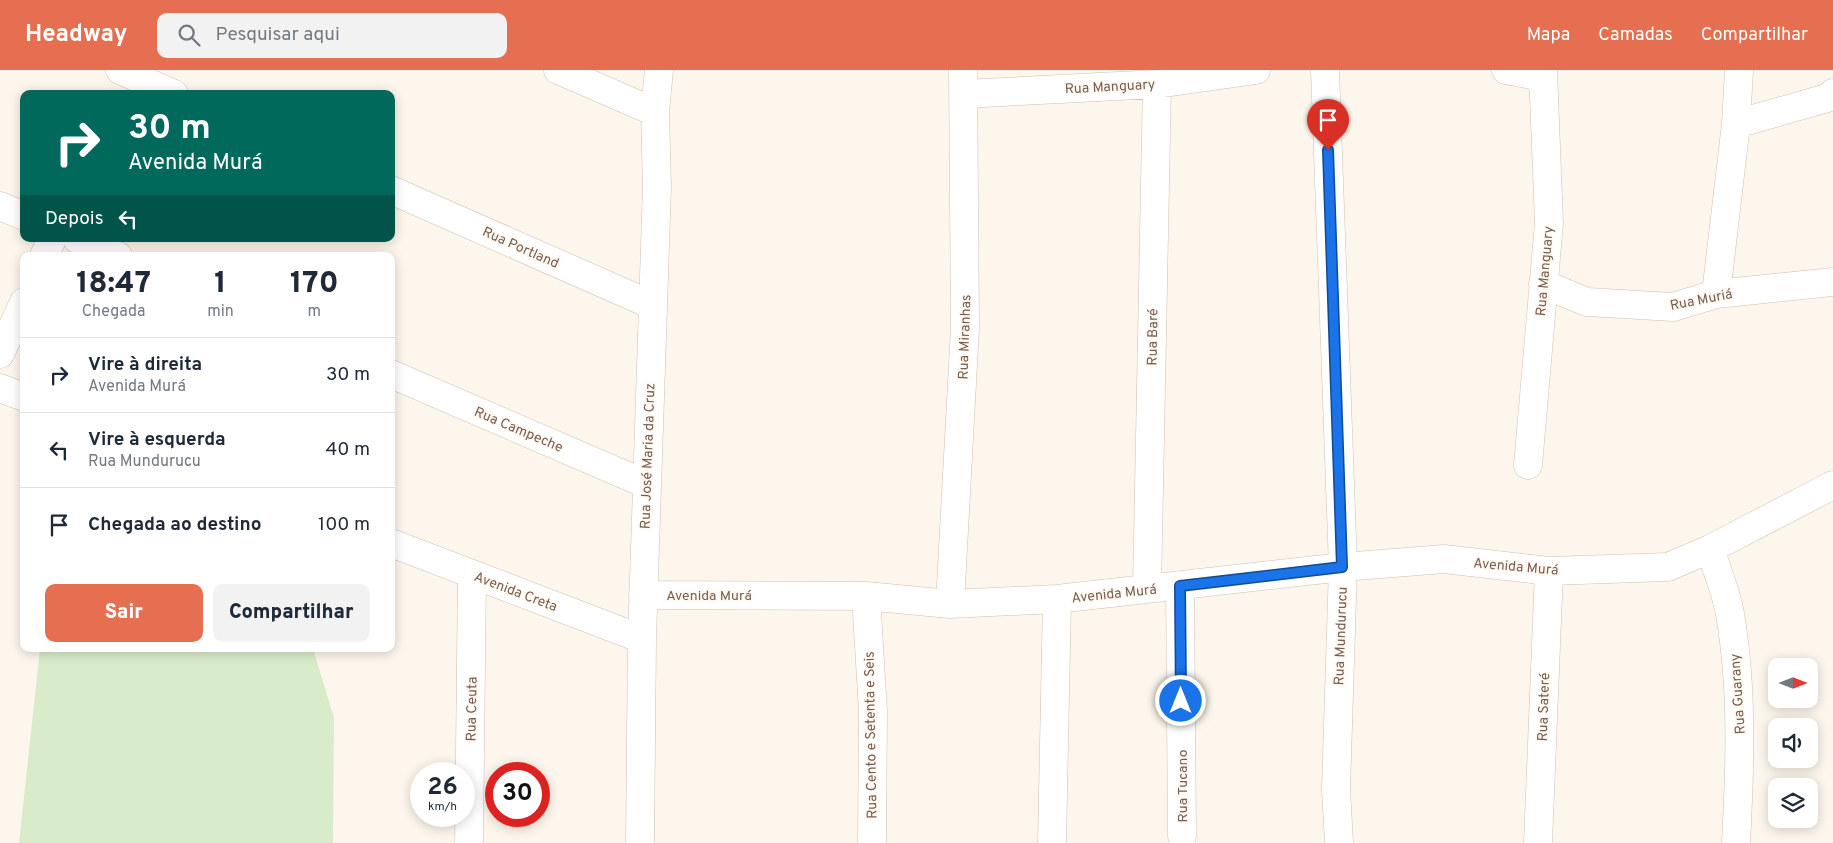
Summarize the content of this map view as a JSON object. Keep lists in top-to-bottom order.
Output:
{
  "streets": {
    "street": [
      "Rua Manguary",
      "Rua Portland",
      "Rua Muriá",
      "Rua Miranhas",
      "Rua Baré",
      "Rua Campeche",
      "Rua José Maria da Cruz",
      "Avenida Murá",
      "Avenida Creta",
      "Rua Mundurucu",
      "Rua Guarany",
      "Rua Sateré",
      "Rua Ceuta",
      "Rua Cento e Setenta e Seis",
      "Rua Tucano"
    ]
  },
  "crossings": [
    ["Rua Manguary", "Rua Muriá"],
    ["Rua Manguary", "Rua Miranhas"],
    ["Rua Manguary", "Rua Baré"],
    ["Rua Portland", "Rua José Maria da Cruz"],
    ["Rua Miranhas", "Avenida Murá"],
    ["Rua Baré", "Avenida Murá"],
    ["Rua Campeche", "Rua José Maria da Cruz"],
    ["Rua José Maria da Cruz", "Avenida Murá"],
    ["Rua José Maria da Cruz", "Avenida Creta"],
    ["Avenida Murá", "Rua Mundurucu"],
    ["Avenida Murá", "Rua Guarany"],
    ["Avenida Murá", "Rua Sateré"],
    ["Avenida Murá", "Rua Cento e Setenta e Seis"],
    ["Avenida Murá", "Rua Tucano"],
    ["Avenida Creta", "Rua Ceuta"]
  ],
  "north": "right",
  "page": {
    "header": "Headway",
    "search": "Pesquisar aqui",
    "nav": ["Mapa", "Camadas", "Compartilhar"],
    "turn": ["30 m", "Avenida Murá"],
    "then": "Depois",
    "eta": [
      "18:47",
      "Chegada",
      "1",
      "min",
      "170",
      "m"
    ],
    "list": [
      {
        "name": "Vire à direita",
        "note": "Avenida Murá",
        "value": "30 m"
      },
      {
        "name": "Vire à esquerda",
        "note": "Rua Mundurucu",
        "value": "40 m"
      },
      {
        "name": "Chegada ao destino",
        "value": "100 m"
      }
    ],
    "buttons": ["Sair", "Compartilhar"],
    "speed": "26 km/h",
    "limit": "30"
  }
}
